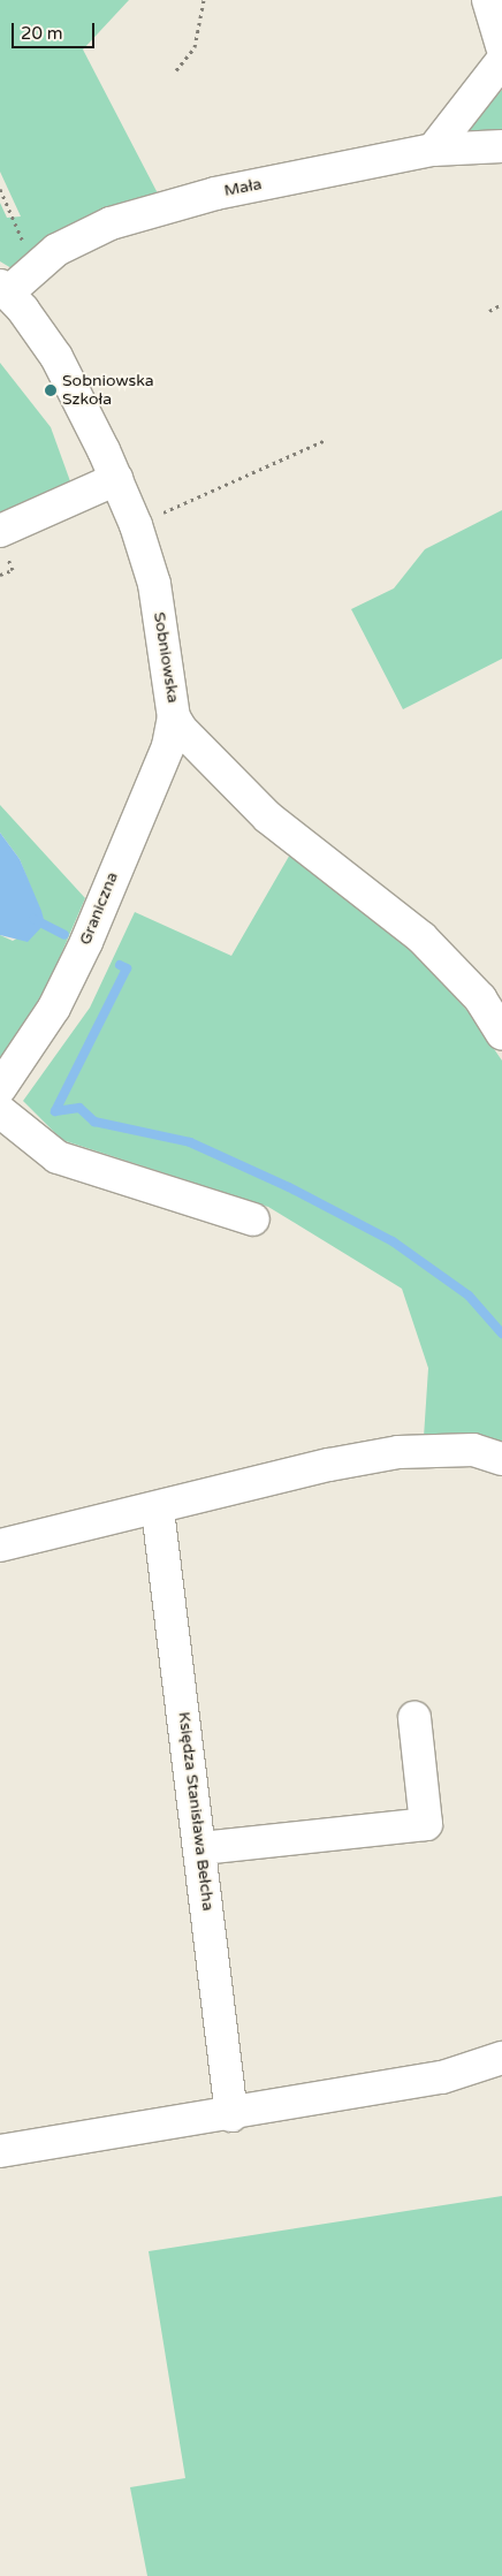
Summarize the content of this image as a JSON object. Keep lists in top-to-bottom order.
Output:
{
  "streets": {
    "street": [
      "Mała",
      "Sobniowska",
      "Graniczna",
      "Księdza Stanisława Bełcha"
    ]
  },
  "crossings": [
    ["Mała", "Sobniowska"],
    ["Sobniowska", "Graniczna"]
  ],
  "places": ["Sobniowska Szkoła"],
  "scale_bar": "20 m"
}
